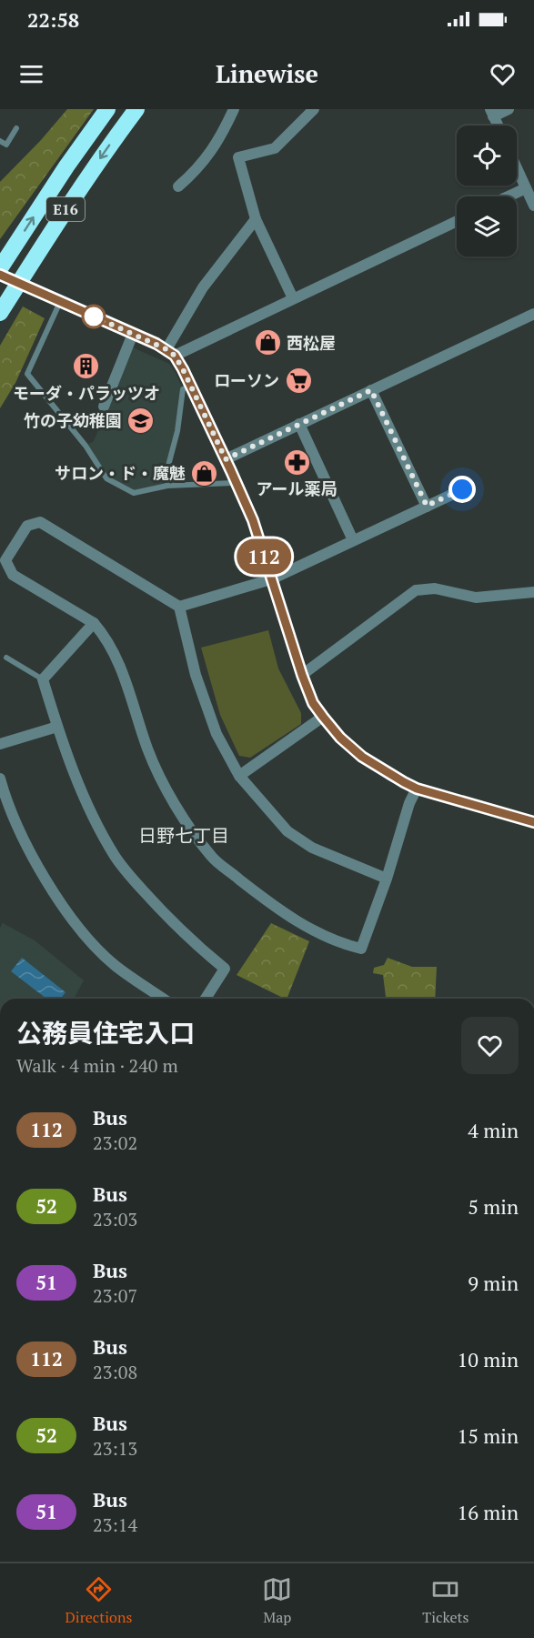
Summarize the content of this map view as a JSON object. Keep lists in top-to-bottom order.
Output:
{
  "streets": {
    "highway": ["E16"]
  },
  "districts": ["日野七丁目"],
  "places": {
    "shop": ["西松屋", "サロン・ド・魔魅"],
    "building": ["モーダ・パラッツオ"],
    "supermarket": ["ローソン"],
    "school or university": ["竹の子幼稚園"],
    "pharmacy": ["アール薬局"]
  },
  "lines": ["bus line 112"],
  "page": {
    "status": "22:58",
    "header": "Linewise",
    "on_map": "112",
    "heading": ["公務員住宅入口", "Walk · 4 min · 240 m"],
    "list": [
      {
        "mark": "112",
        "name": "Bus",
        "note": "23:02",
        "value": "4 min"
      },
      {
        "mark": "52",
        "name": "Bus",
        "note": "23:03",
        "value": "5 min"
      },
      {
        "mark": "51",
        "name": "Bus",
        "note": "23:07",
        "value": "9 min"
      },
      {
        "mark": "112",
        "name": "Bus",
        "note": "23:08",
        "value": "10 min"
      },
      {
        "mark": "52",
        "name": "Bus",
        "note": "23:13",
        "value": "15 min"
      },
      {
        "mark": "51",
        "name": "Bus",
        "note": "23:14",
        "value": "16 min"
      }
    ],
    "tabs": ["Directions", "Map", "Tickets"]
  }
}
